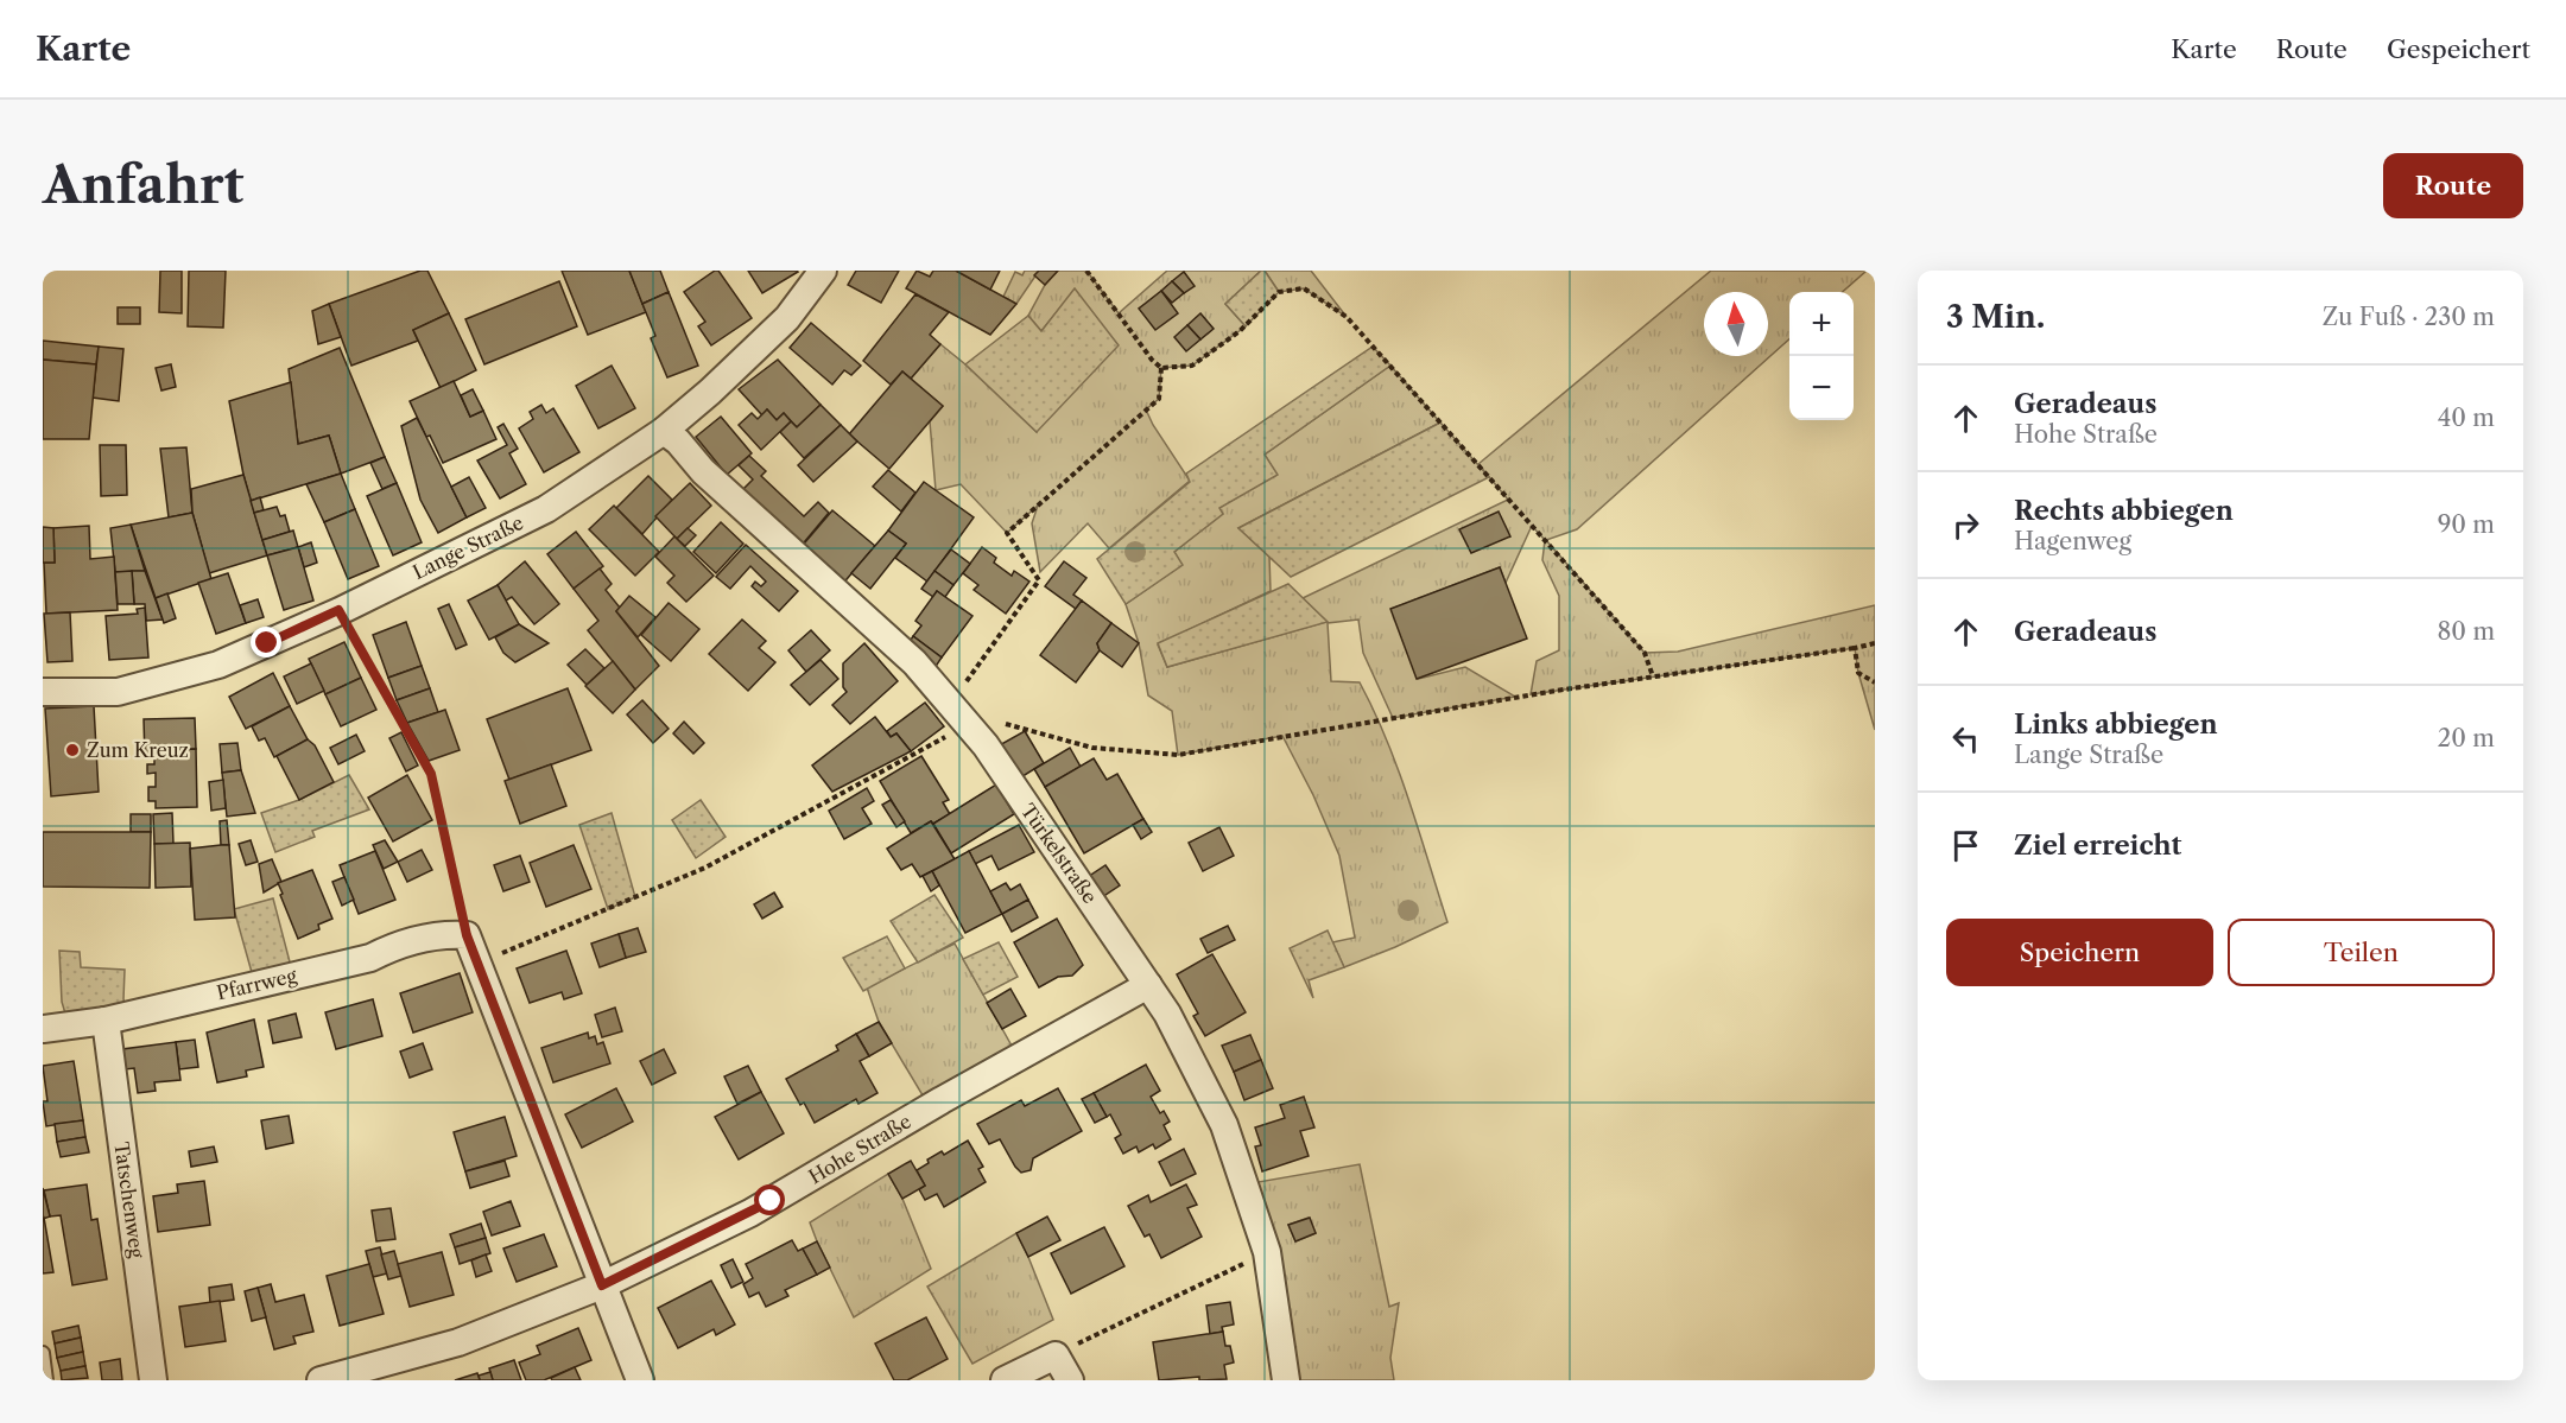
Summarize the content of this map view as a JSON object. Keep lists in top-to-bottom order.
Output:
{
  "streets": {
    "street": [
      "Lange Straße",
      "Türkelstraße",
      "Pfarrweg",
      "Hohe Straße",
      "Tatschenweg"
    ]
  },
  "crossings": [
    ["Lange Straße", "Türkelstraße"],
    ["Türkelstraße", "Hohe Straße"],
    ["Pfarrweg", "Tatschenweg"]
  ],
  "places": ["Zum Kreuz"],
  "north": "top",
  "page": {
    "header": "Karte",
    "nav": ["Karte", "Route", "Gespeichert"],
    "buttons": [
      "Route",
      ["Speichern", "Teilen"]
    ],
    "title": "Anfahrt",
    "heading": ["3 Min.", "Zu Fuß · 230 m"],
    "map_buttons": ["+", "−"],
    "list": [
      ["Geradeaus", "Hohe Straße", "40 m"],
      ["Rechts abbiegen", "Hagenweg", "90 m"],
      ["Geradeaus", "80 m"],
      ["Links abbiegen", "Lange Straße", "20 m"],
      "Ziel erreicht"
    ]
  }
}
